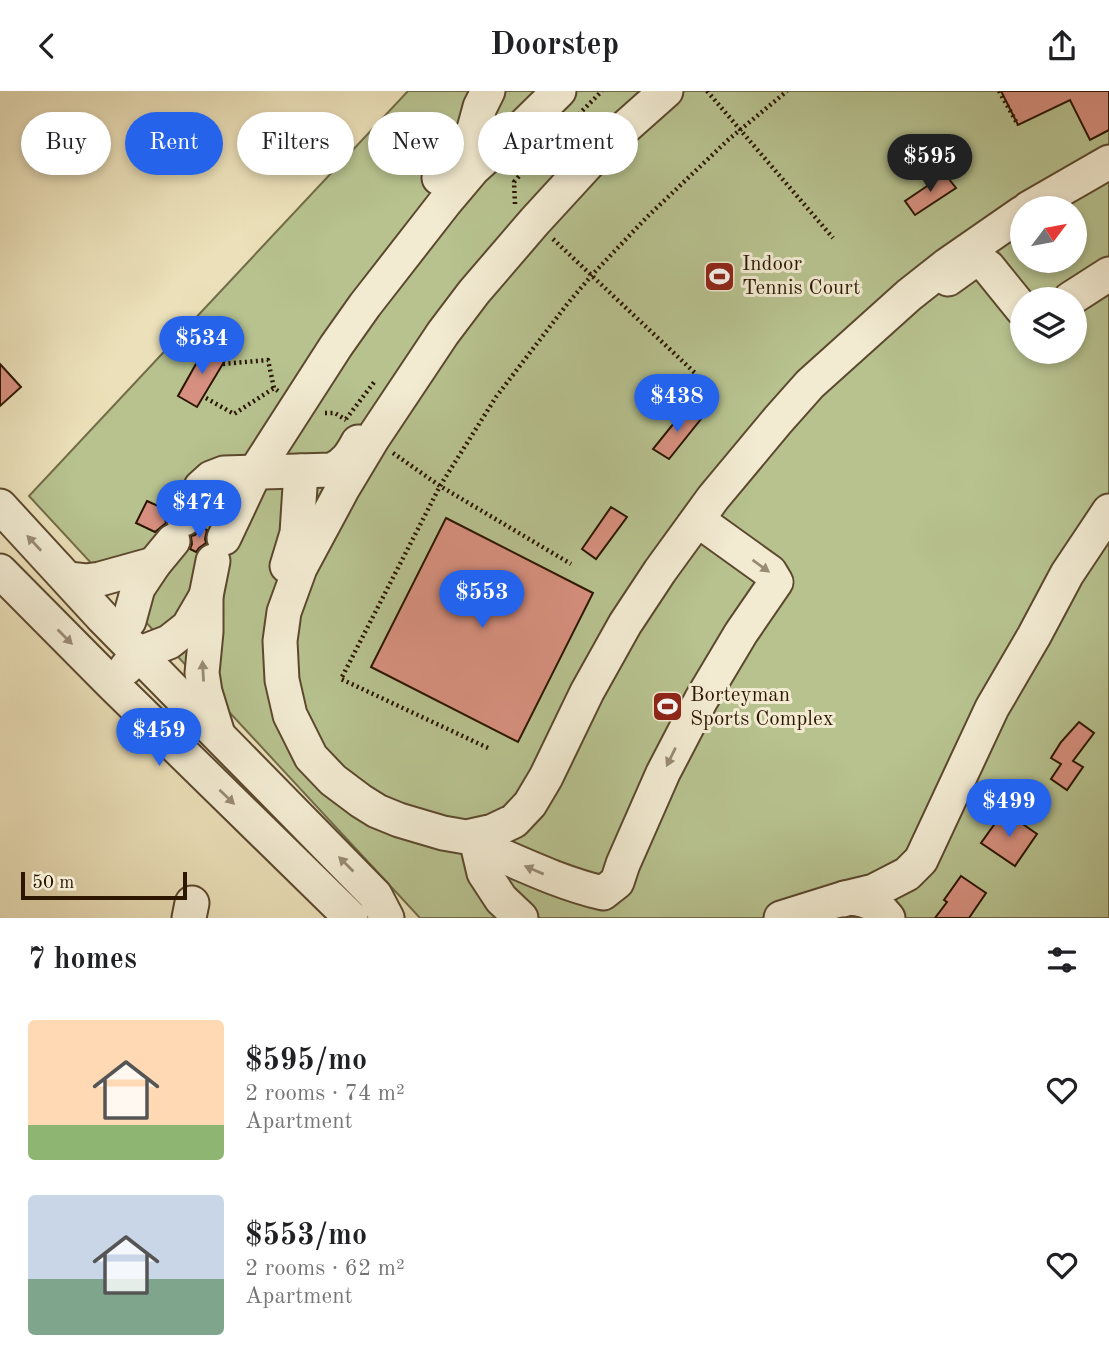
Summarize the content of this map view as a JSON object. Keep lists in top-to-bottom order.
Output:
{
  "places": {
    "sports": ["Indoor Tennis Court", "Borteyman Sports Complex"]
  },
  "scale_bar": "50 m",
  "north": "top right",
  "page": {
    "header": "Doorstep",
    "chip": [
      "Buy",
      "Rent",
      "Filters",
      "New",
      "Apartment"
    ],
    "price": [
      "$595",
      "$534",
      "$438",
      "$474",
      "$553",
      "$459",
      "$499"
    ],
    "scale": "50 m",
    "heading": "7 homes",
    "list": [
      {
        "name": "$595/mo",
        "note": "2 rooms · 74 m² · Apartment"
      },
      {
        "name": "$553/mo",
        "note": "2 rooms · 62 m² · Apartment"
      }
    ]
  }
}
